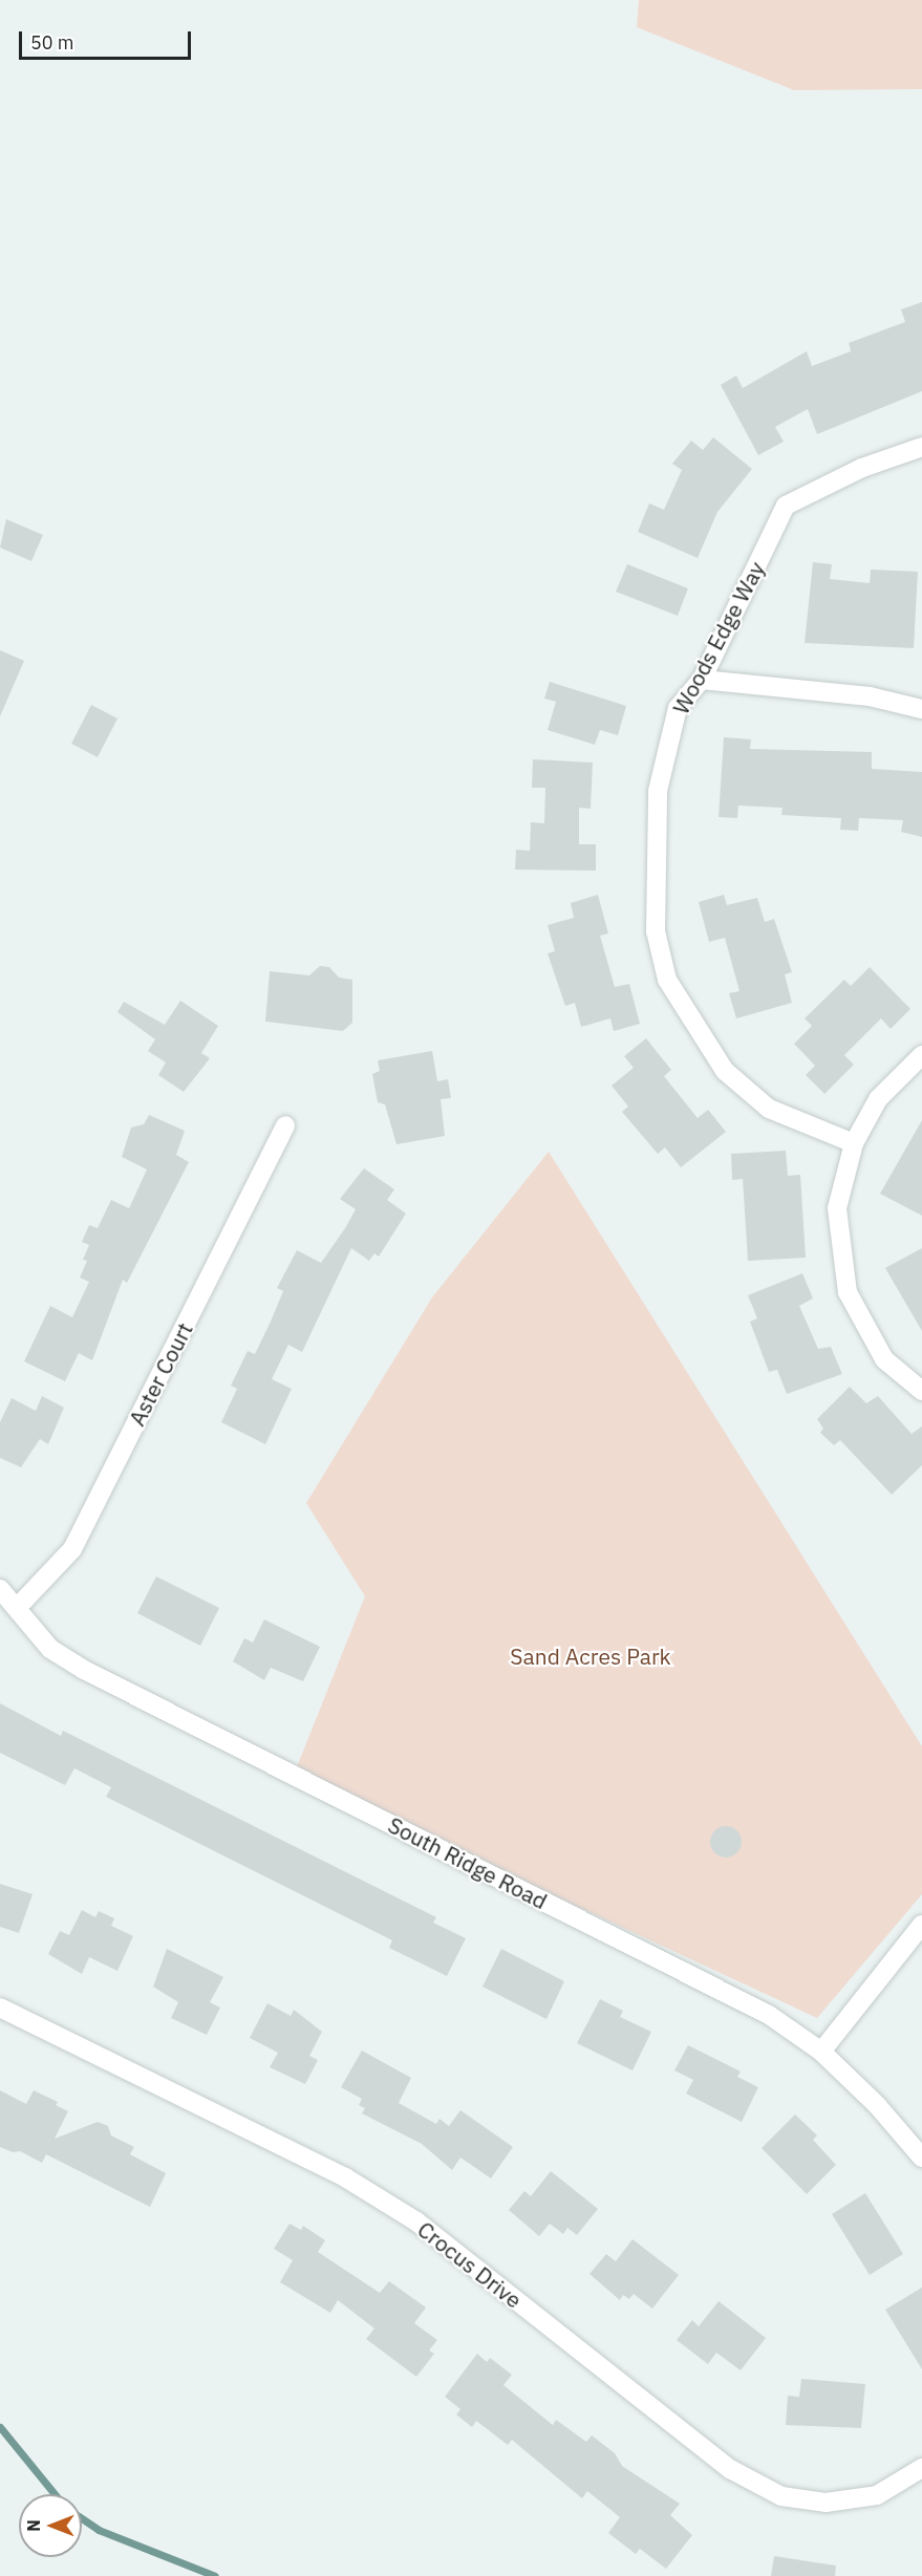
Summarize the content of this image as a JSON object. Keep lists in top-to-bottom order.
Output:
{
  "streets": {
    "street": [
      "Woods Edge Way",
      "Aster Court",
      "South Ridge Road",
      "Crocus Drive"
    ]
  },
  "crossings": [
    ["Aster Court", "South Ridge Road"]
  ],
  "parks": ["Sand Acres Park"],
  "scale_bar": "50 m",
  "north": "left"
}
